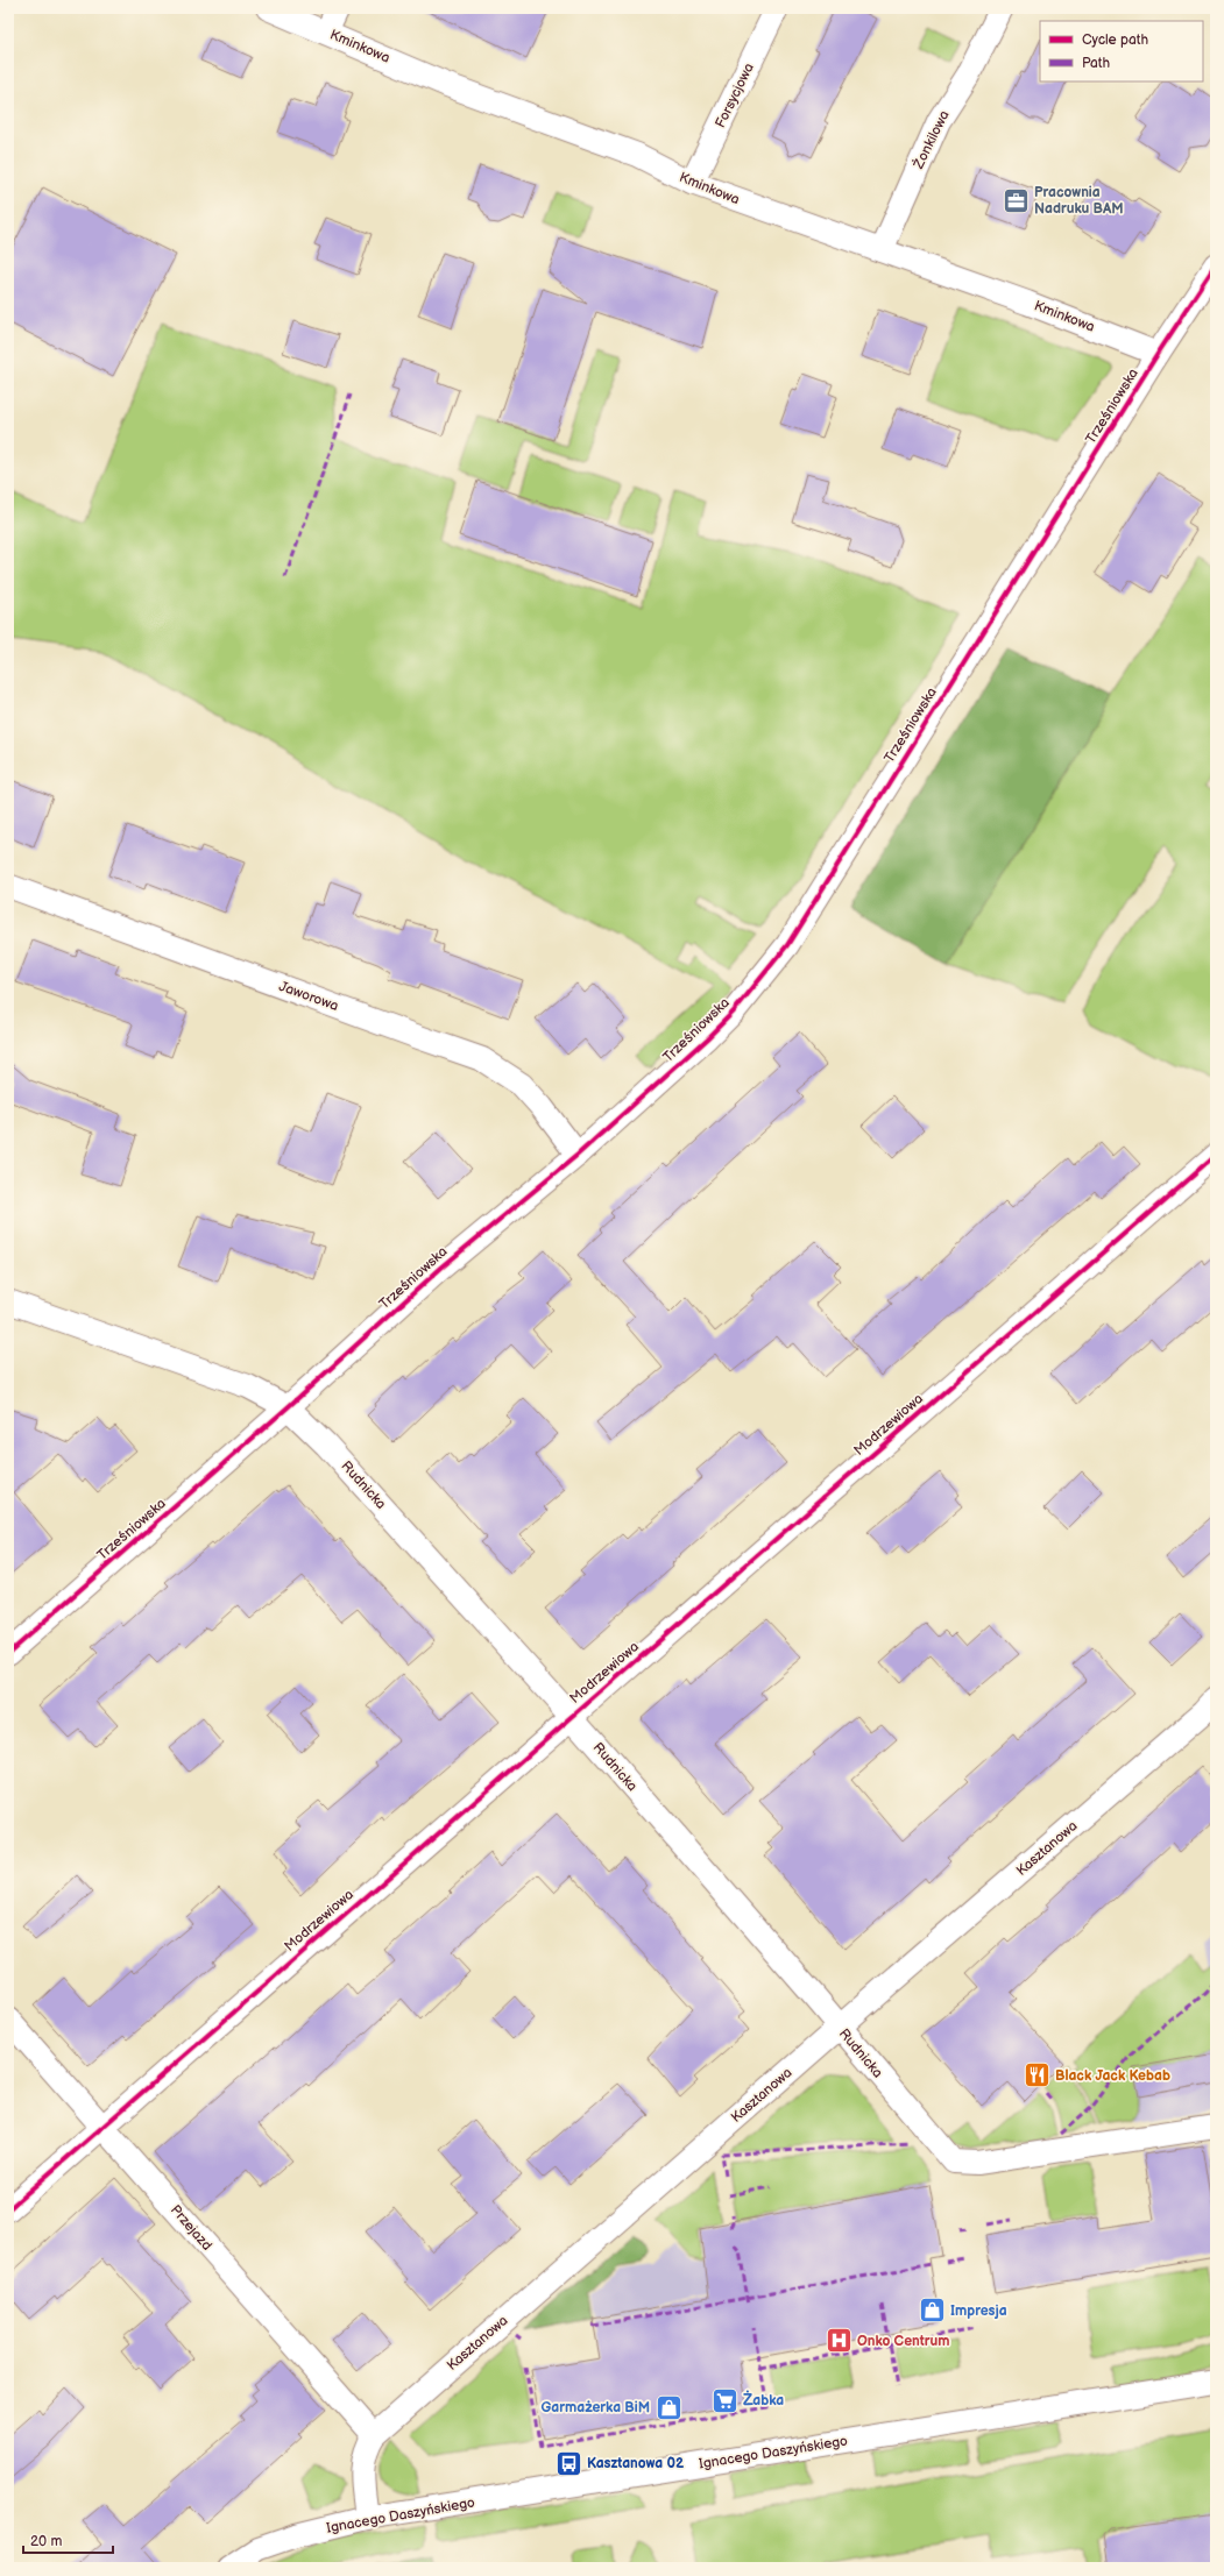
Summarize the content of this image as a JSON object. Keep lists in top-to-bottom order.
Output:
{
  "streets": {
    "street": [
      "Kminkowa",
      "Forsycjowa",
      "Żonkilowa",
      "Trześniowska",
      "Jaworowa",
      "Modrzewiowa",
      "Rudnicka",
      "Kasztanowa",
      "Przejazd",
      "Ignacego Daszyńskiego"
    ]
  },
  "crossings": [
    ["Kminkowa", "Forsycjowa"],
    ["Kminkowa", "Żonkilowa"],
    ["Kminkowa", "Trześniowska"],
    ["Trześniowska", "Jaworowa"],
    ["Trześniowska", "Rudnicka"],
    ["Modrzewiowa", "Rudnicka"],
    ["Modrzewiowa", "Przejazd"],
    ["Rudnicka", "Kasztanowa"],
    ["Kasztanowa", "Przejazd"],
    ["Kasztanowa", "Ignacego Daszyńskiego"]
  ],
  "places": {
    "office": ["Pracownia Nadruku BAM"],
    "restaurant": ["Black Jack Kebab"],
    "shop": ["Impresja", "Garmażerka BiM"],
    "hospital": ["Onko Centrum"],
    "supermarket": ["Żabka"],
    "bus stop": ["Kasztanowa 02"]
  },
  "legend": ["Cycle path", "Path"],
  "scale_bar": "20 m"
}
